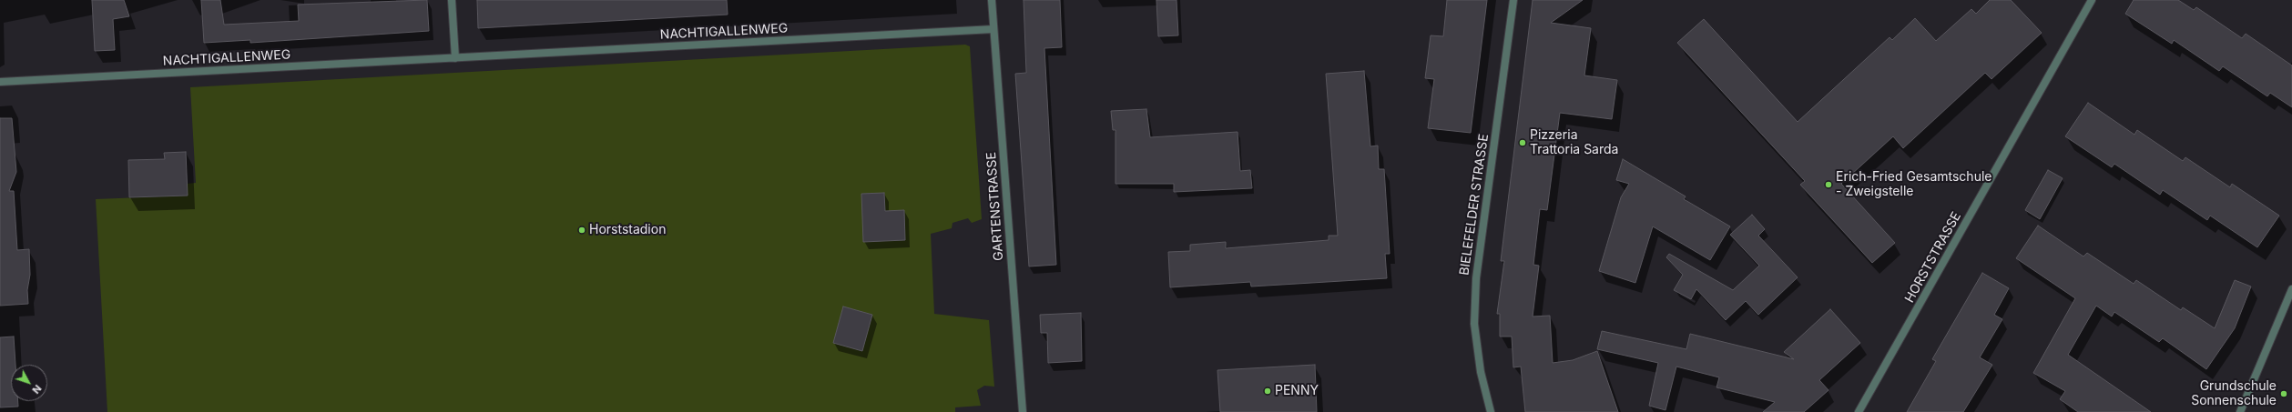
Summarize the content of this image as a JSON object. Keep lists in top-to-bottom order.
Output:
{
  "streets": {
    "street": [
      "NACHTIGALLENWEG",
      "BIELEFELDER STRASSE",
      "GARTENSTRASSE",
      "HORSTSTRASSE"
    ]
  },
  "crossings": [
    ["NACHTIGALLENWEG", "GARTENSTRASSE"]
  ],
  "places": [
    "Pizzeria Trattoria Sarda",
    "Erich-Fried Gesamtschule - Zweigstelle",
    "Horststadion",
    "PENNY",
    "Grundschule Sonnenschule"
  ],
  "north": "bottom right"
}
